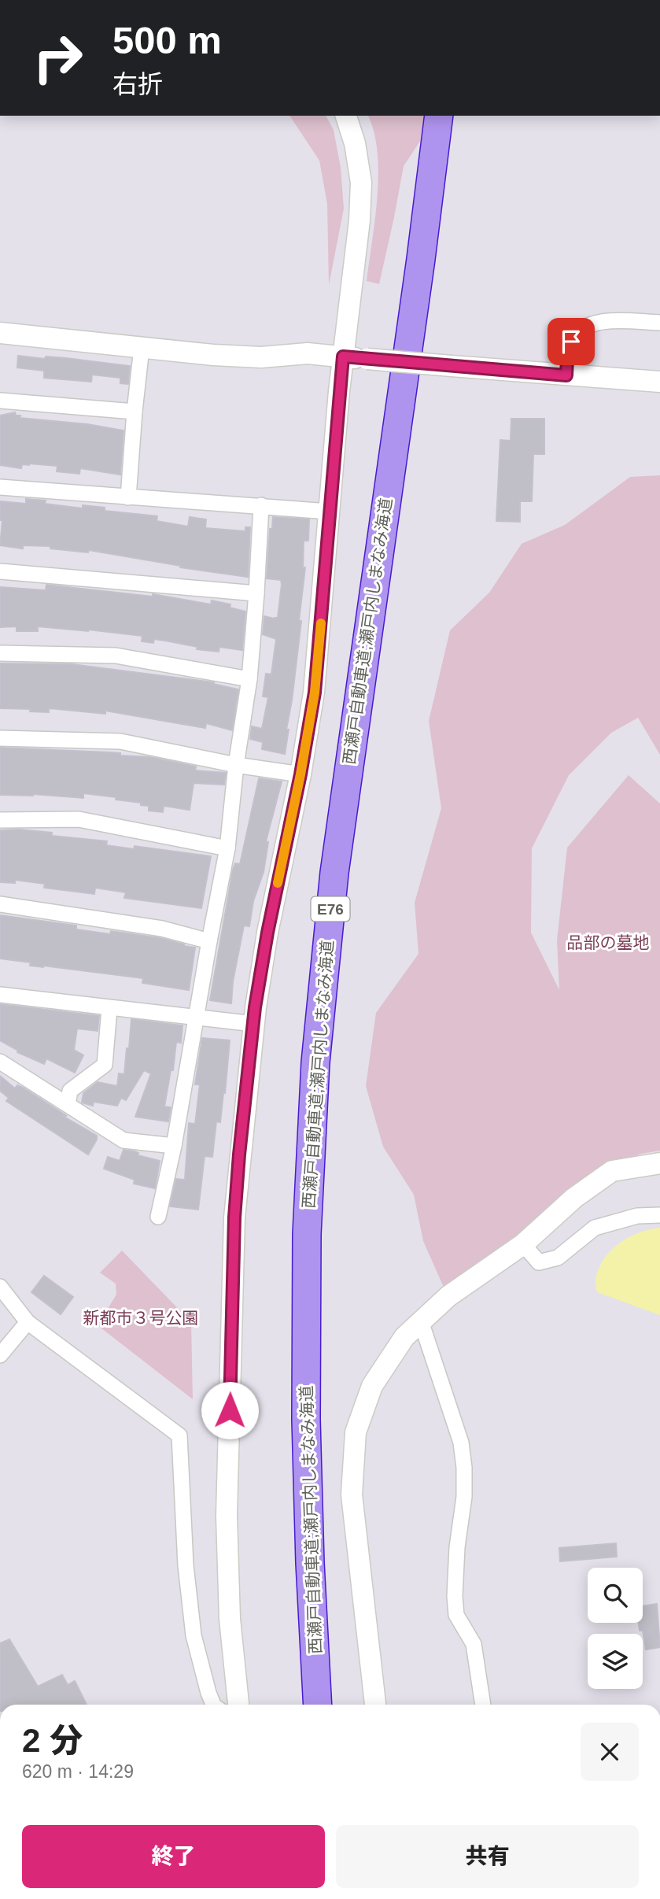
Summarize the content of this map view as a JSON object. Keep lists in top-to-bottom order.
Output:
{
  "streets": {
    "highway": ["西瀬戸自動車道;瀬戸内しまなみ海道", "E76"]
  },
  "parks": ["品部の墓地", "新都市３号公園"],
  "page": {
    "turn": ["500 m", "右折"],
    "heading": ["2 分", "620 m · 14:29"],
    "buttons": ["終了", "共有"]
  }
}
